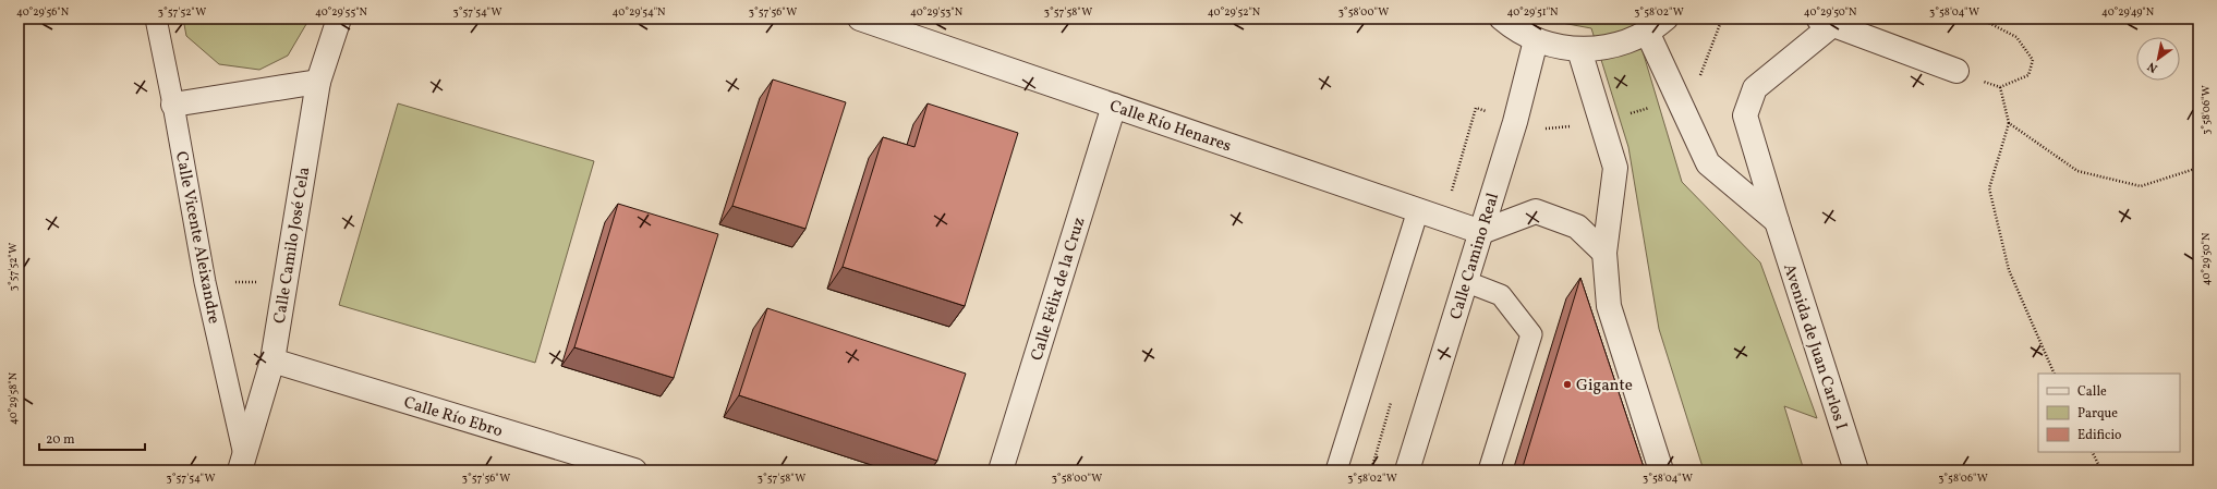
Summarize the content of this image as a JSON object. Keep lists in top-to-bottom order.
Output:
{
  "streets": {
    "street": [
      "Calle Río Henares",
      "Calle Camilo José Cela",
      "Calle Camino Real",
      "Calle Félix de la Cruz",
      "Avenida de Juan Carlos I",
      "Calle Río Ebro"
    ],
    "lane": ["Calle Vicente Aleixandre"]
  },
  "crossings": [
    ["Calle Río Henares", "Calle Camino Real"],
    ["Calle Río Henares", "Calle Félix de la Cruz"],
    ["Calle Vicente Aleixandre", "Calle Camilo José Cela"],
    ["Calle Camilo José Cela", "Calle Río Ebro"]
  ],
  "places": ["Gigante"],
  "legend": ["Calle", "Parque", "Edificio"],
  "scale_bar": "20 m",
  "north": "bottom left",
  "coordinates": [
    "40°29'56\"N",
    "3°57'52\"W",
    "40°29'55\"N",
    "3°57'54\"W",
    "40°29'54\"N",
    "3°57'56\"W",
    "40°29'53\"N",
    "3°57'58\"W",
    "40°29'52\"N",
    "3°58'00\"W",
    "40°29'51\"N",
    "3°58'02\"W",
    "40°29'50\"N",
    "3°58'04\"W",
    "40°29'49\"N",
    "3°58'06\"W",
    "40°29'58\"N"
  ]
}
